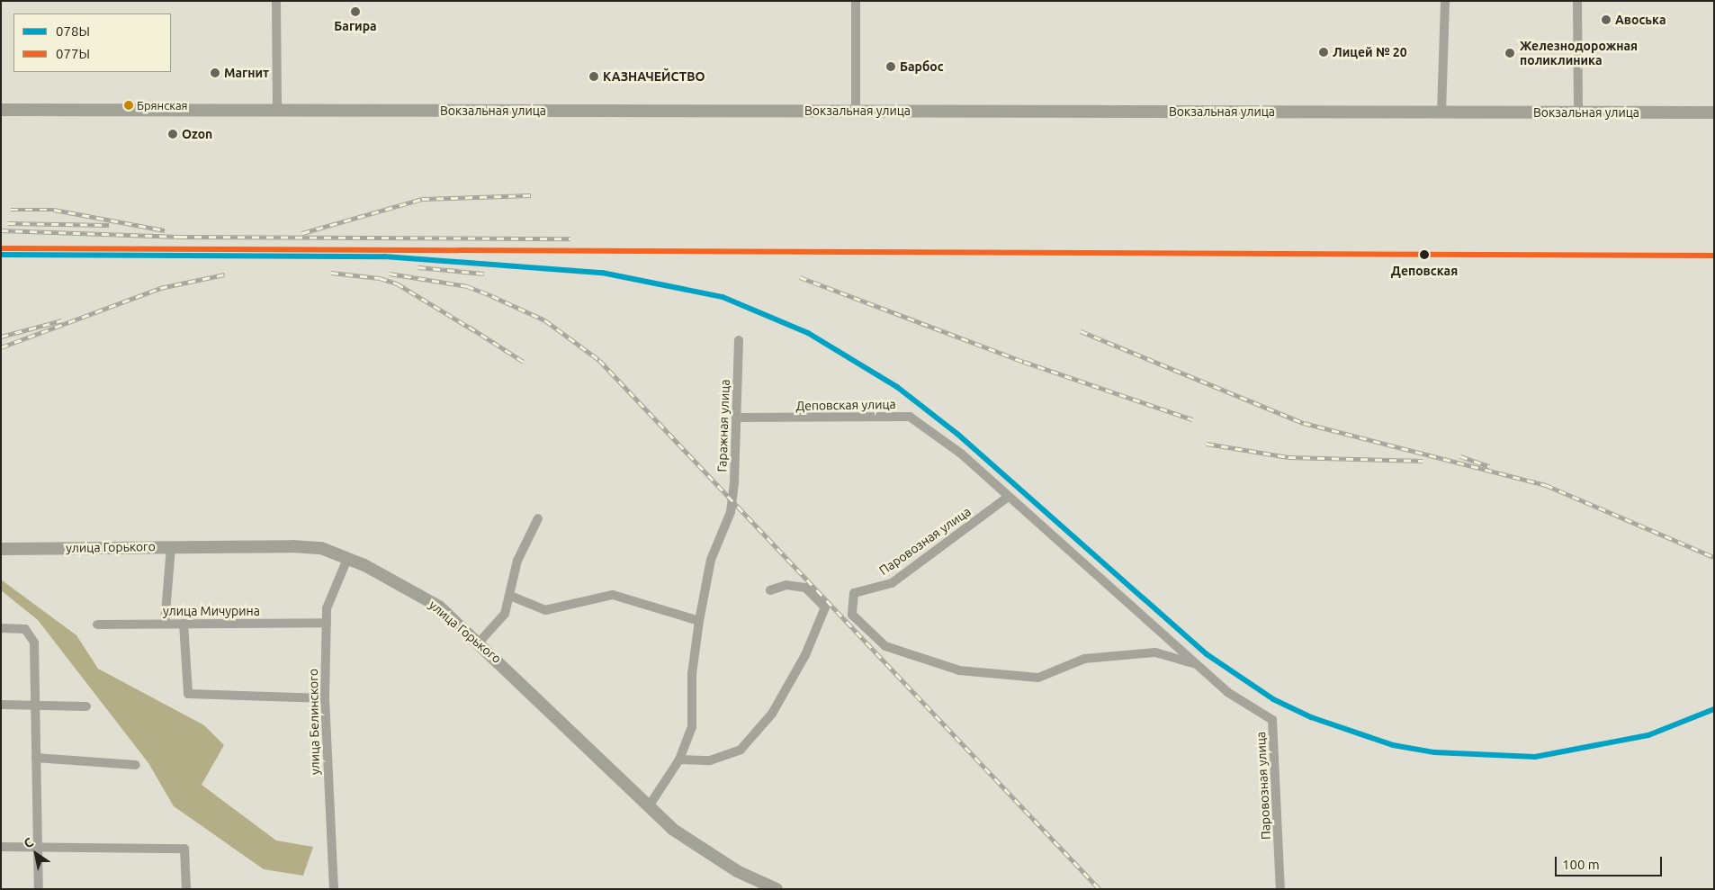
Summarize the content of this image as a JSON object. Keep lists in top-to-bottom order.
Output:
{
  "streets": {
    "main road": ["Вокзальная улица", "улица Горького"],
    "street": [
      "Деповская улица",
      "Гаражная улица",
      "Паровозная улица",
      "улица Мичурина",
      "улица Белинского"
    ]
  },
  "crossings": [
    ["Деповская улица", "Гаражная улица"],
    ["Деповская улица", "Паровозная улица"],
    ["улица Горького", "улица Белинского"],
    ["улица Мичурина", "улица Белинского"]
  ],
  "places": [
    "Багира",
    "Авоська",
    "Лицей № 20",
    "Железнодорожная поликлиника",
    "Барбос",
    "Магнит",
    "КАЗНАЧЕЙСТВО",
    "Брянская",
    "Ozon",
    "Деповская"
  ],
  "lines": ["transit line 077Ы", "transit line 078Ы"],
  "legend": ["078Ы", "077Ы"],
  "scale_bar": "100 m",
  "north": "top left"
}
